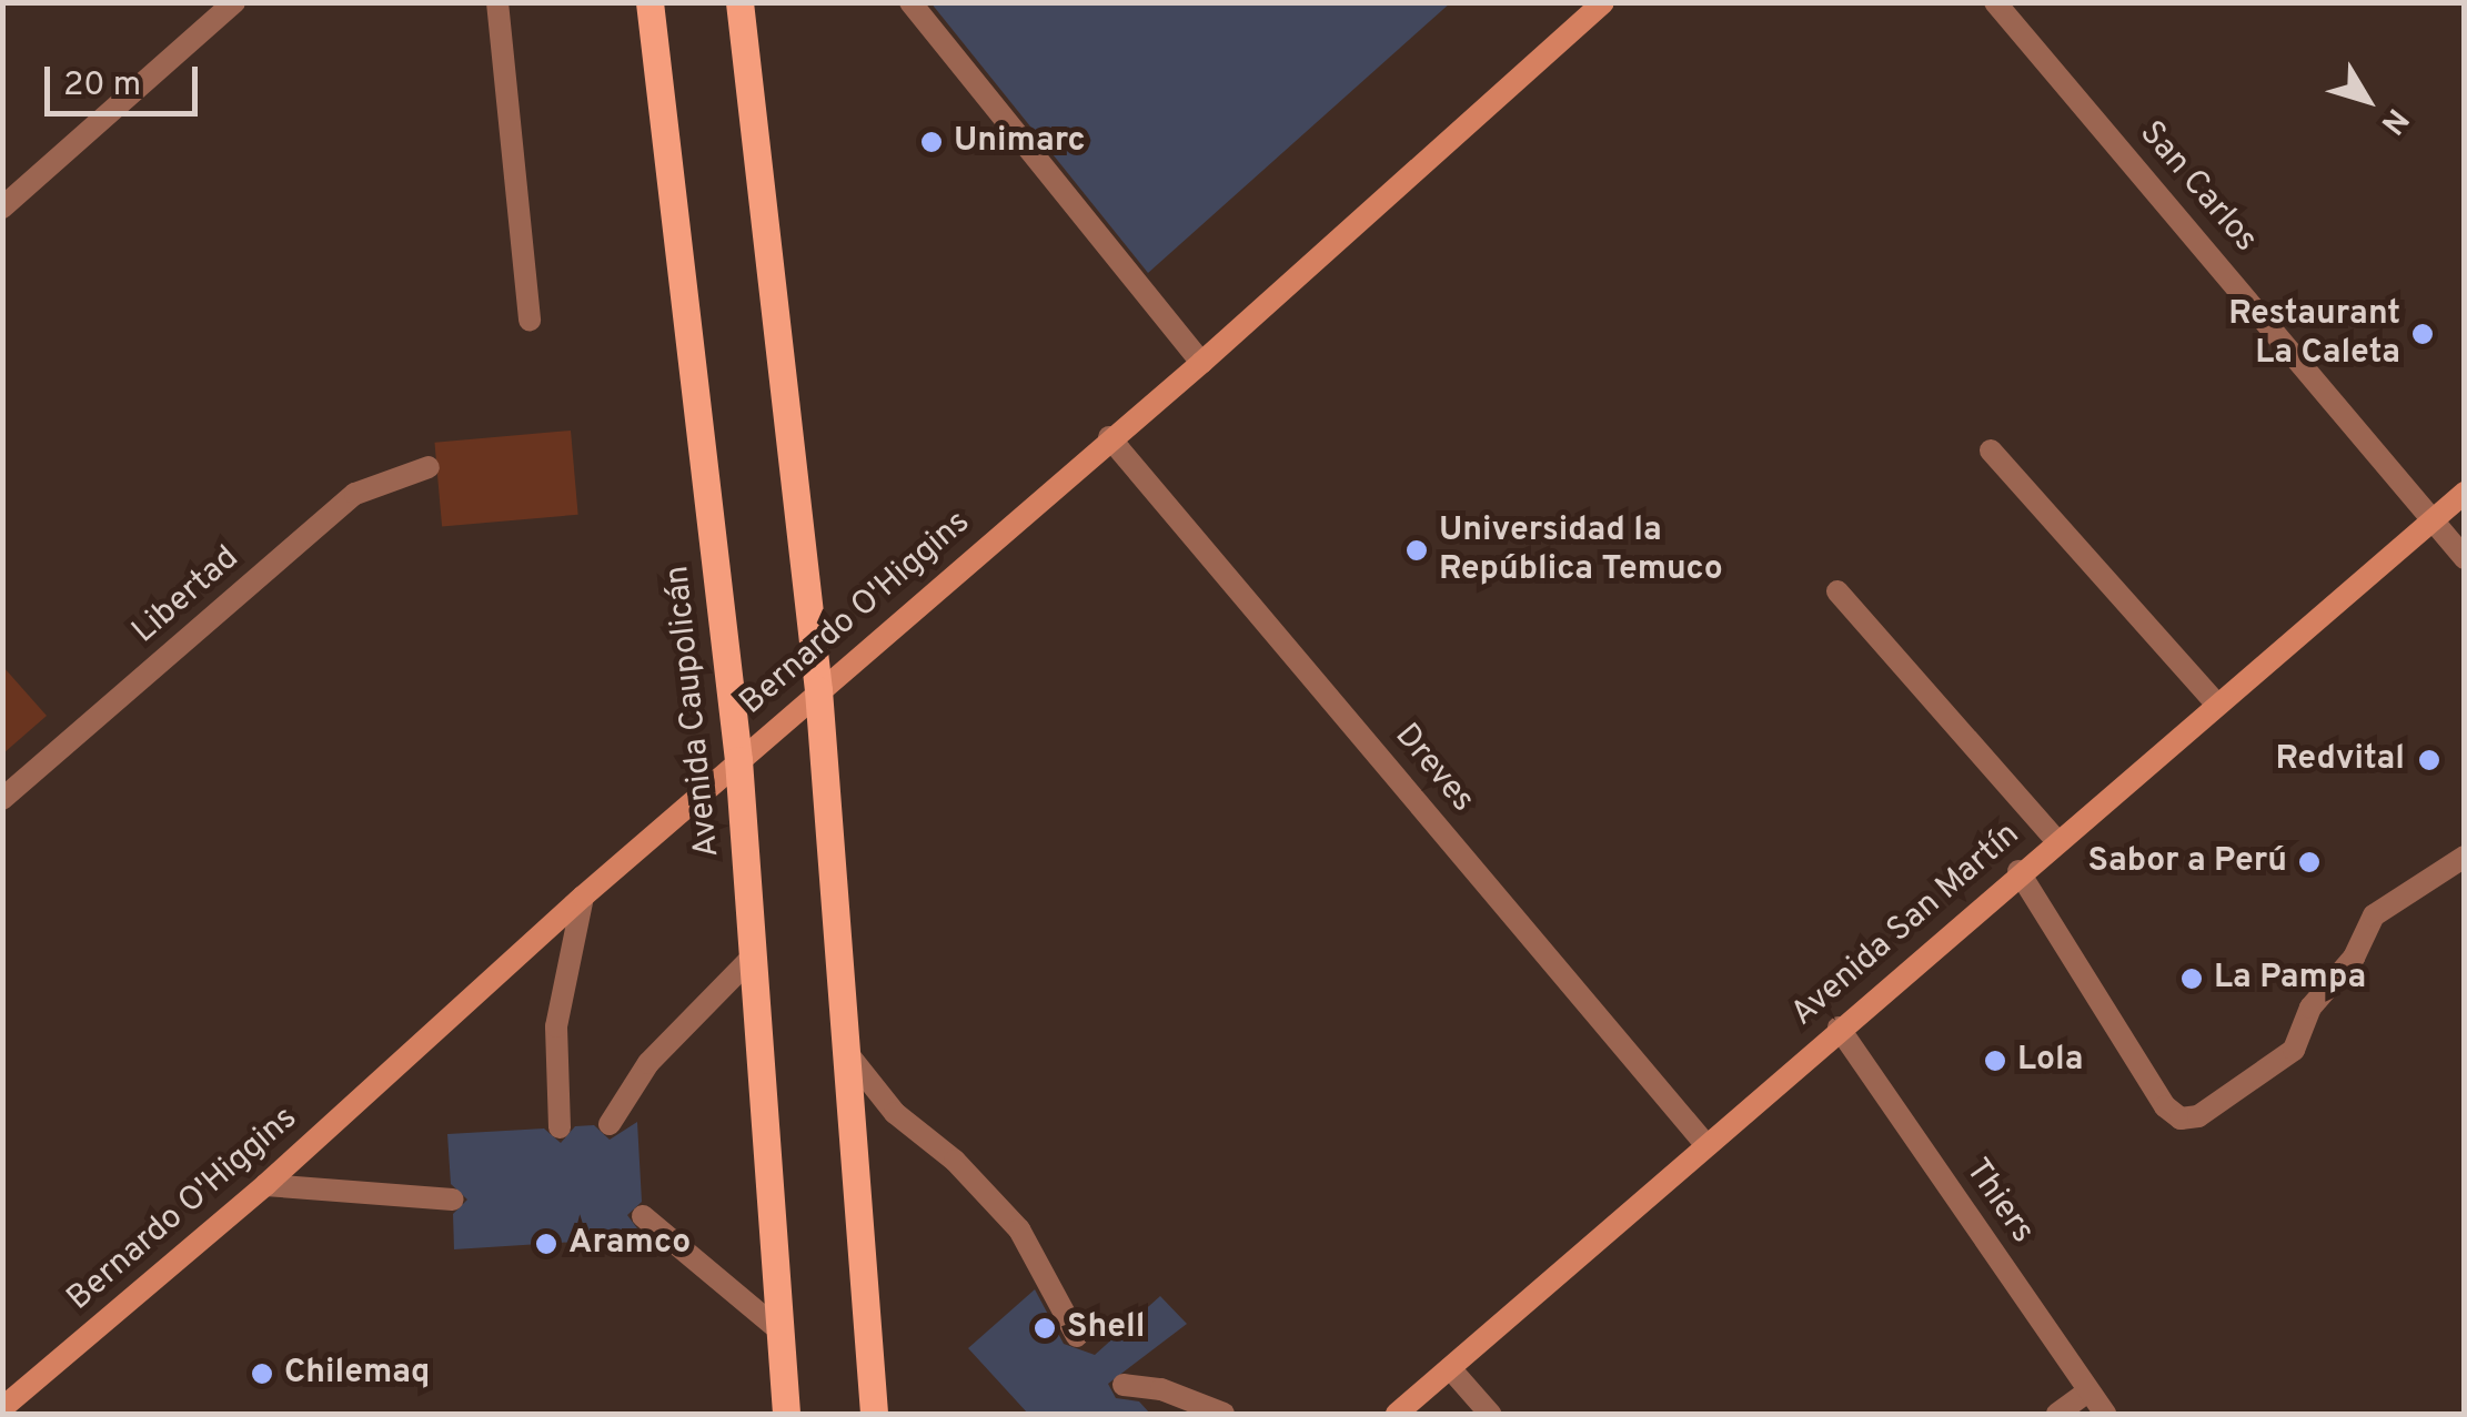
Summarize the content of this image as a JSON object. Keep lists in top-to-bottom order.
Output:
{
  "streets": {
    "main road": ["Bernardo O'Higgins", "Avenida Caupolicán", "Avenida San Martín"],
    "street": [
      "San Carlos",
      "Libertad",
      "Dreves",
      "Thiers"
    ]
  },
  "crossings": [
    ["San Carlos", "Avenida San Martín"],
    ["Bernardo O'Higgins", "Avenida Caupolicán"],
    ["Bernardo O'Higgins", "Dreves"],
    ["Dreves", "Avenida San Martín"],
    ["Avenida San Martín", "Thiers"]
  ],
  "places": [
    "Unimarc",
    "Restaurant La Caleta",
    "Universidad la República Temuco",
    "Redvital",
    "Sabor a Perú",
    "La Pampa",
    "Lola",
    "Aramco",
    "Shell",
    "Chilemaq"
  ],
  "scale_bar": "20 m",
  "north": "bottom right"
}
